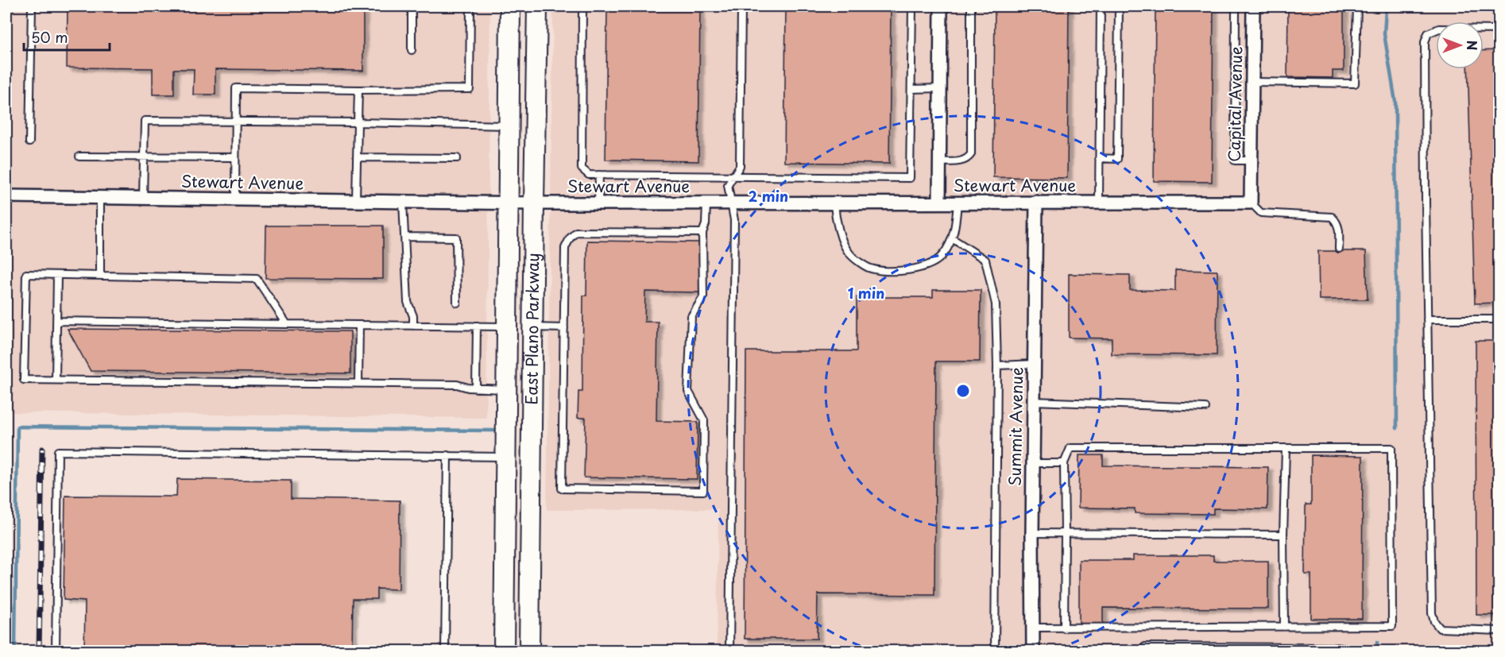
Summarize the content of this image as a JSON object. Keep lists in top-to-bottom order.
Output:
{
  "streets": {
    "main road": ["East Plano Parkway"],
    "street": ["Capital Avenue", "Stewart Avenue", "Summit Avenue"]
  },
  "crossings": [
    ["Capital Avenue", "Stewart Avenue"],
    ["Stewart Avenue", "East Plano Parkway"],
    ["Stewart Avenue", "Summit Avenue"]
  ],
  "scale_bar": "50 m",
  "north": "right",
  "rings": ["2 min", "1 min"]
}
